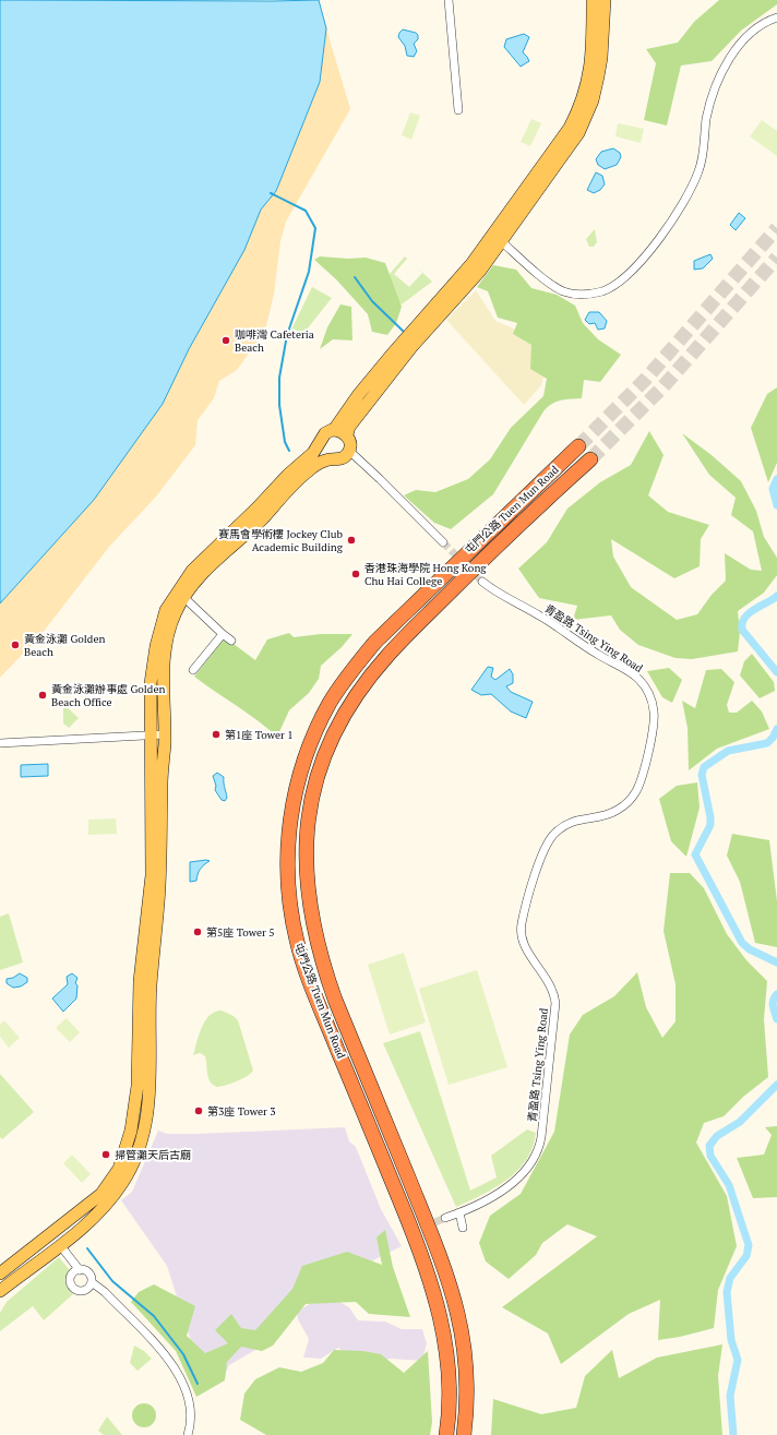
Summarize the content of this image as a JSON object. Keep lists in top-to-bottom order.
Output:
{
  "streets": {
    "highway": ["屯門公路 Tuen Mun Road"],
    "street": ["青盈路 Tsing Ying Road"]
  },
  "places": [
    "咖啡灣 Cafeteria Beach",
    "賽馬會學術樓 Jockey Club Academic Building",
    "香港珠海學院 Hong Kong Chu Hai College",
    "黃金泳灘 Golden Beach",
    "黃金泳灘辦事處 Golden Beach Office",
    "第1座 Tower 1",
    "第5座 Tower 5",
    "第3座 Tower 3",
    "掃管灘天后古廟"
  ]
}
